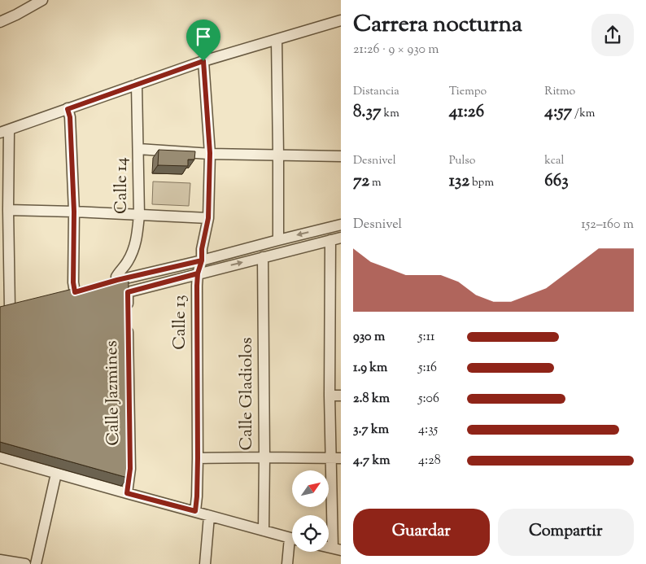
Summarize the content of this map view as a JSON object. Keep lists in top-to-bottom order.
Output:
{
  "streets": {
    "street": [
      "Calle 14",
      "Calle 13",
      "Calle Jazmines",
      "Calle Gladiolos"
    ]
  },
  "crossings": [
    ["Calle 13", "Calle Jazmines"]
  ],
  "north": "top right",
  "page": {
    "heading": ["Carrera nocturna", "21:26 · 9 × 930 m"],
    "stats": [
      ["Distancia", "8.37 km"],
      ["Tiempo", "41:26"],
      ["Ritmo", "4:57 /km"],
      ["Desnivel", "72 m"],
      ["Pulso", "132 bpm"],
      ["kcal", "663"]
    ],
    "chart": ["Desnivel", "152–160 m"],
    "list": [
      {
        "name": "930 m",
        "note": "5:11"
      },
      {
        "name": "1.9 km",
        "note": "5:16"
      },
      {
        "name": "2.8 km",
        "note": "5:06"
      },
      {
        "name": "3.7 km",
        "note": "4:35"
      },
      {
        "name": "4.7 km",
        "note": "4:28"
      }
    ],
    "buttons": ["Guardar", "Compartir"]
  }
}
